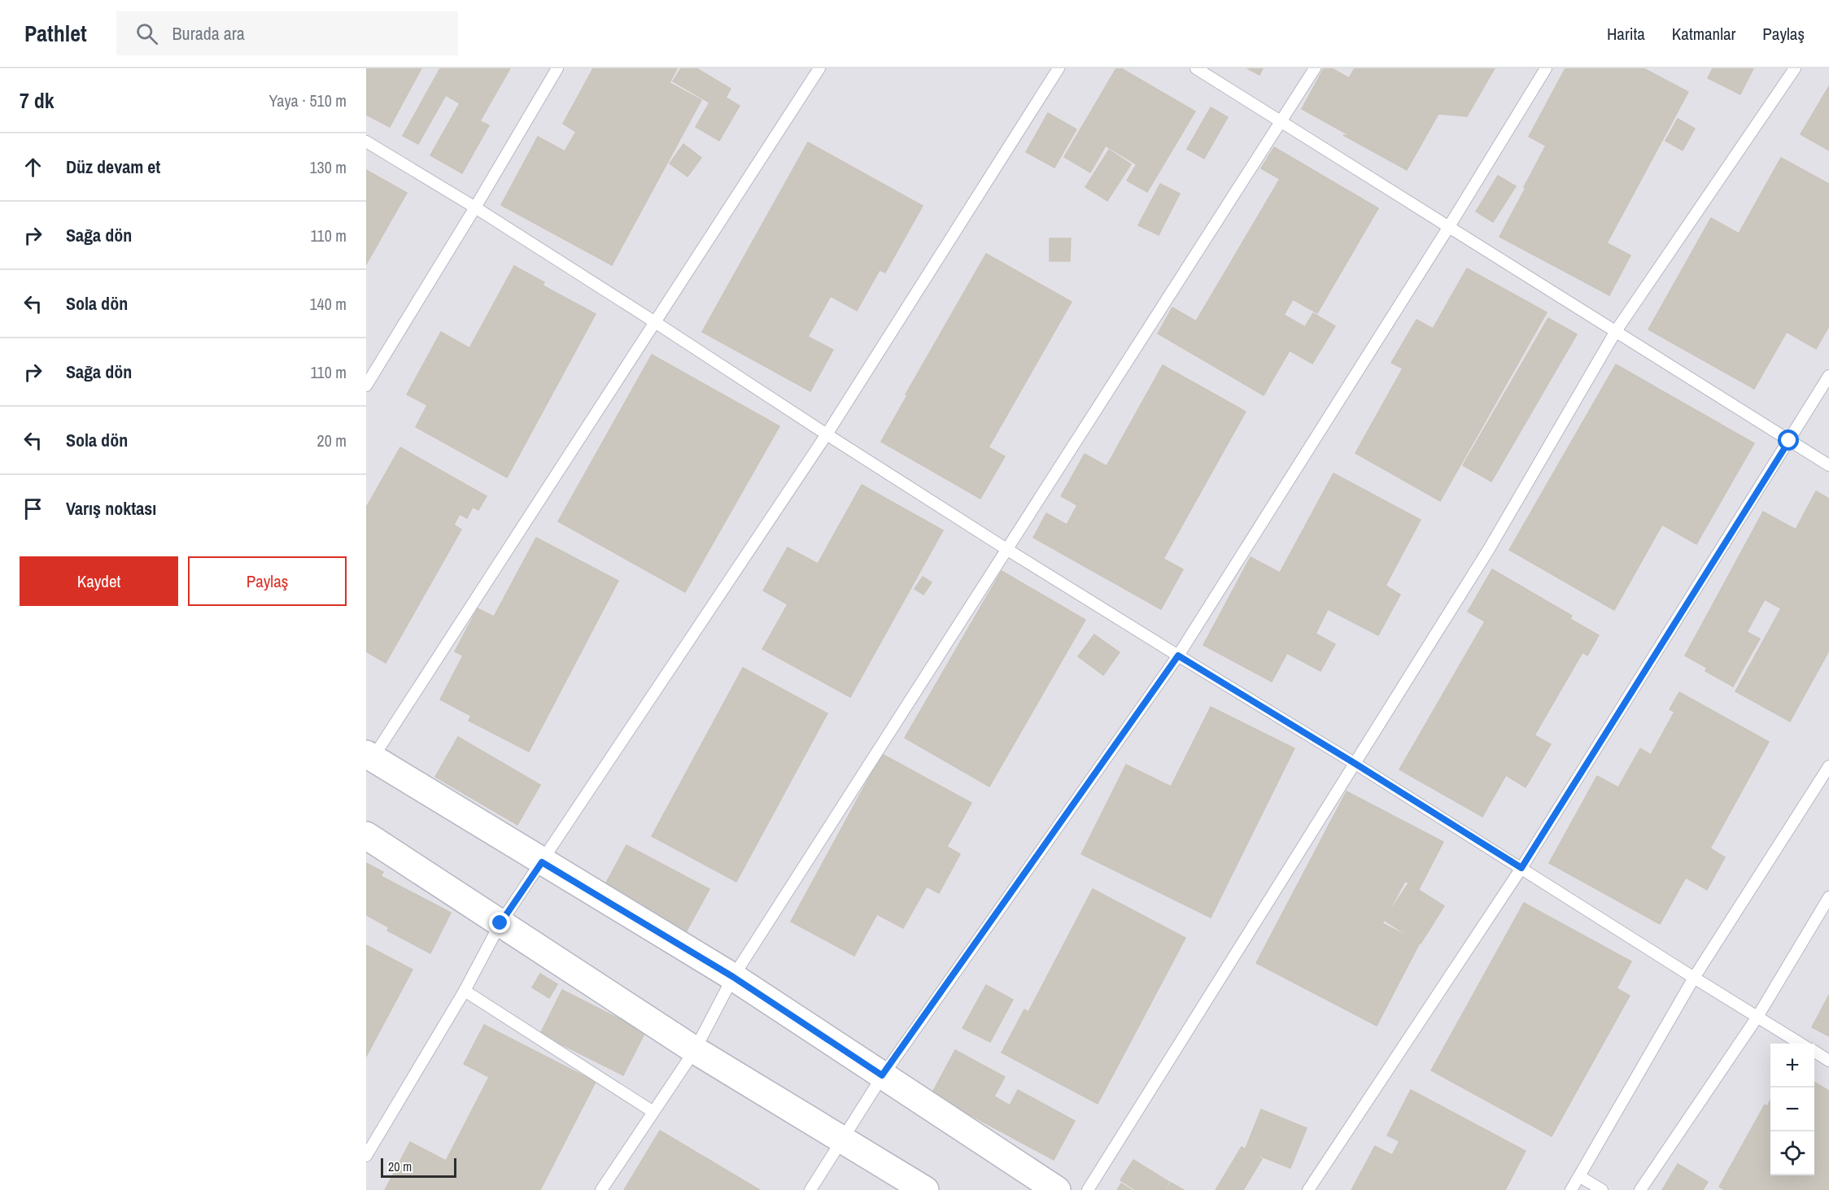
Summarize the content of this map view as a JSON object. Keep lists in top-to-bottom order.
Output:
{
  "scale_bar": "20 m",
  "page": {
    "header": "Pathlet",
    "search": "Burada ara",
    "nav": ["Harita", "Katmanlar", "Paylaş"],
    "heading": ["7 dk", "Yaya · 510 m"],
    "list": [
      ["Düz devam et", "130 m"],
      ["Sağa dön", "110 m"],
      ["Sola dön", "140 m"],
      ["Sağa dön", "110 m"],
      ["Sola dön", "20 m"],
      "Varış noktası"
    ],
    "buttons": ["Kaydet", "Paylaş"],
    "map_buttons": ["+", "−"],
    "scale": "20 m"
  }
}
